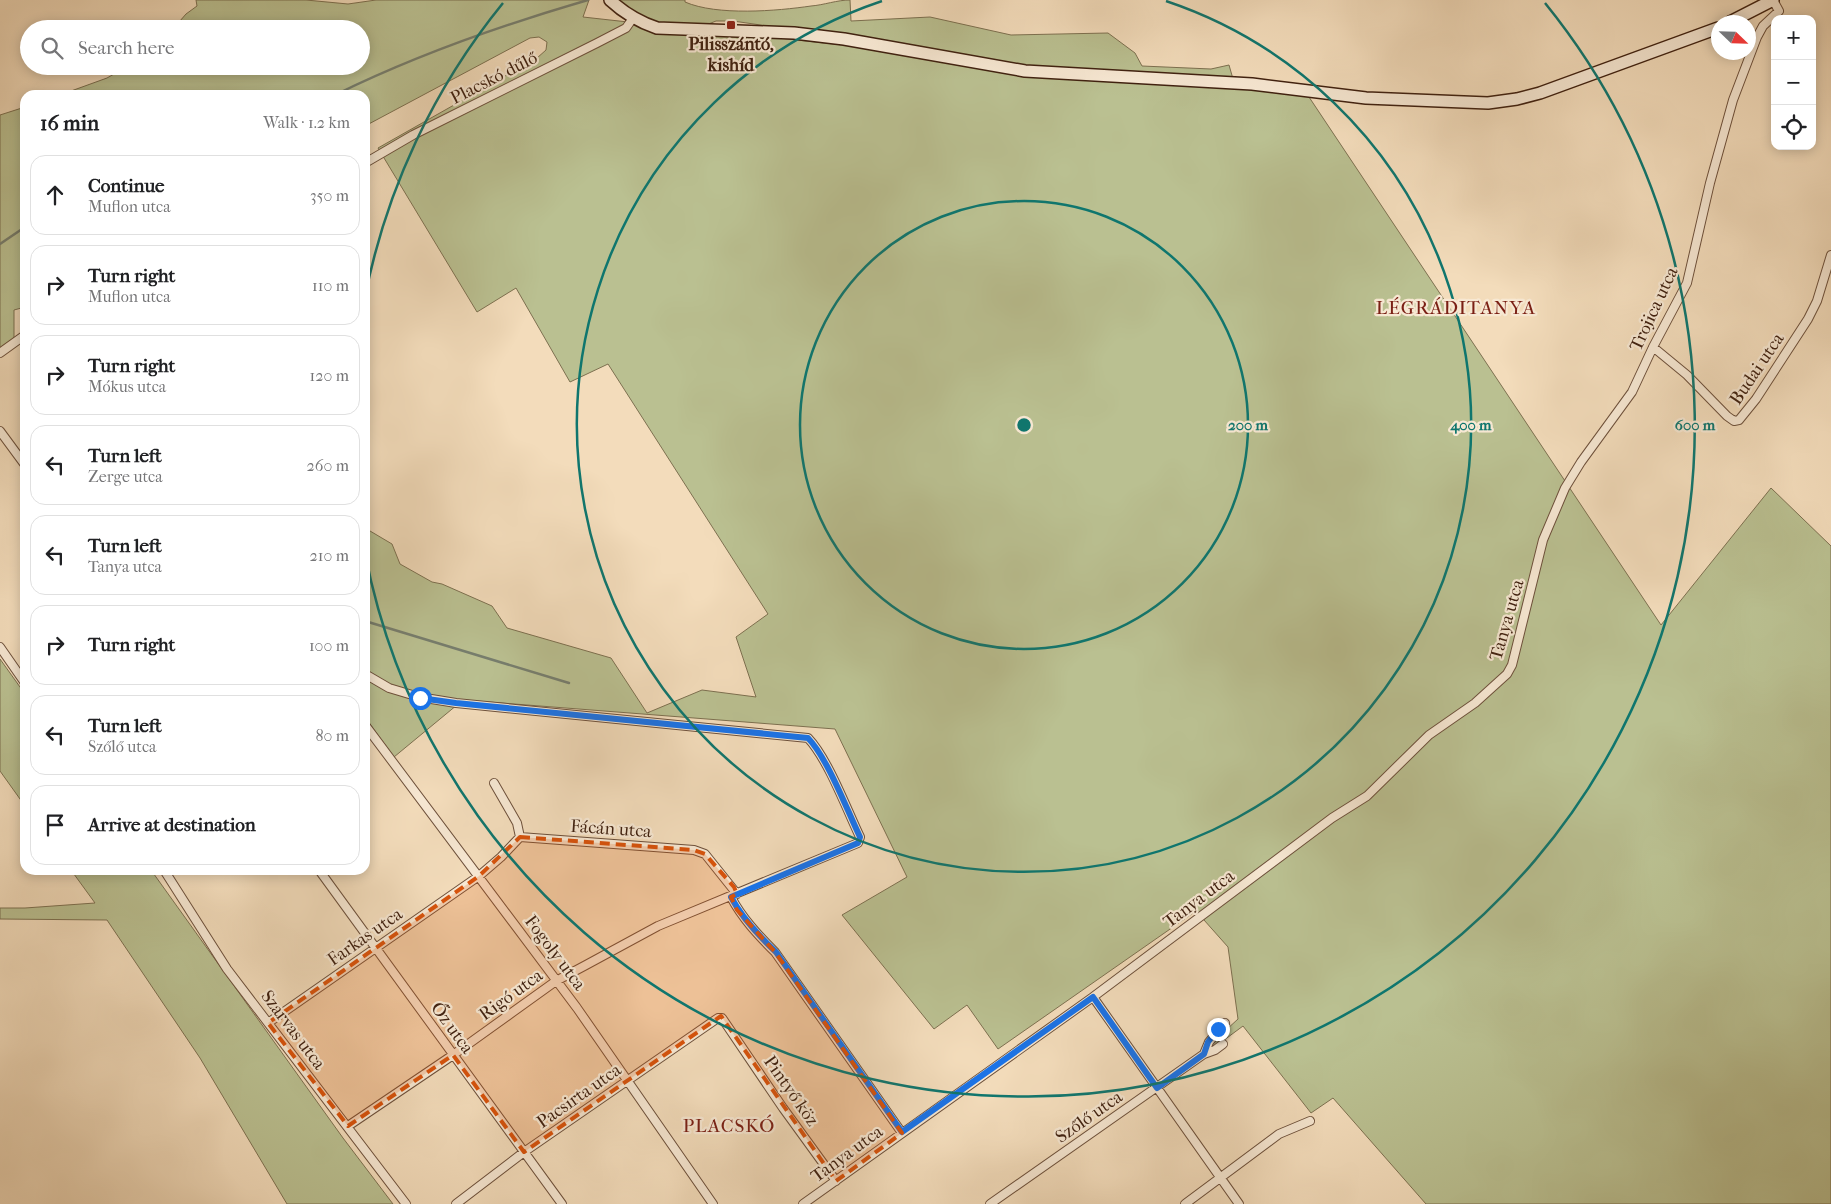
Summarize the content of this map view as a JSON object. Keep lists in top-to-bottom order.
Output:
{
  "streets": {
    "street": [
      "Placskó dűlő",
      "Trojica utca",
      "Budai utca",
      "Tanya utca",
      "Fácán utca",
      "Farkas utca",
      "Fogoly utca",
      "Rigó utca",
      "Őz utca",
      "Szarvas utca",
      "Pintyő köz",
      "Pacsirta utca",
      "Szőlő utca"
    ]
  },
  "crossings": [
    ["Trojica utca", "Budai utca"],
    ["Trojica utca", "Tanya utca"],
    ["Tanya utca", "Fácán utca"],
    ["Tanya utca", "Pintyő köz"],
    ["Fácán utca", "Rigó utca"],
    ["Farkas utca", "Fogoly utca"],
    ["Farkas utca", "Őz utca"],
    ["Farkas utca", "Szarvas utca"],
    ["Fogoly utca", "Rigó utca"],
    ["Fogoly utca", "Pacsirta utca"],
    ["Rigó utca", "Őz utca"],
    ["Rigó utca", "Szarvas utca"],
    ["Őz utca", "Pacsirta utca"],
    ["Pintyő köz", "Pacsirta utca"]
  ],
  "districts": ["LÉGRÁDITANYA", "PLACSKÓ"],
  "places": {
    "transit": ["Pilisszántó, kishíd"]
  },
  "north": "bottom right",
  "page": {
    "map_buttons": ["+", "−"],
    "search": "Search here",
    "heading": ["16 min", "Walk · 1.2 km"],
    "list": [
      ["Continue", "Muflon utca", "350 m"],
      ["Turn right", "Muflon utca", "110 m"],
      ["Turn right", "Mókus utca", "120 m"],
      ["Turn left", "Zerge utca", "260 m"],
      ["Turn left", "Tanya utca", "210 m"],
      ["Turn right", "100 m"],
      ["Turn left", "Szőlő utca", "80 m"],
      "Arrive at destination"
    ]
  },
  "rings": ["200 m", "400 m", "600 m"]
}
